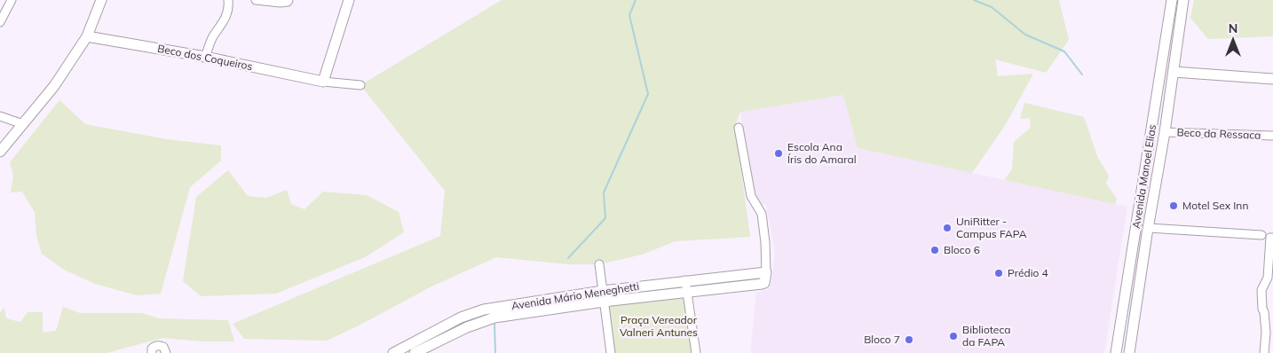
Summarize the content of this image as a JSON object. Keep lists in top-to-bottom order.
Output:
{
  "streets": {
    "street": [
      "Beco dos Coqueiros",
      "Beco da Ressaca",
      "Avenida Manoel Elias",
      "Avenida Mário Meneghetti"
    ]
  },
  "crossings": [
    ["Beco da Ressaca", "Avenida Manoel Elias"]
  ],
  "parks": ["Praça Vereador Valneri Antunes"],
  "places": [
    "Escola Ana Íris do Amaral",
    "Motel Sex Inn",
    "UniRitter - Campus FAPA",
    "Bloco 6",
    "Prédio 4",
    "Biblioteca da FAPA",
    "Bloco 7"
  ],
  "north": "top"
}
